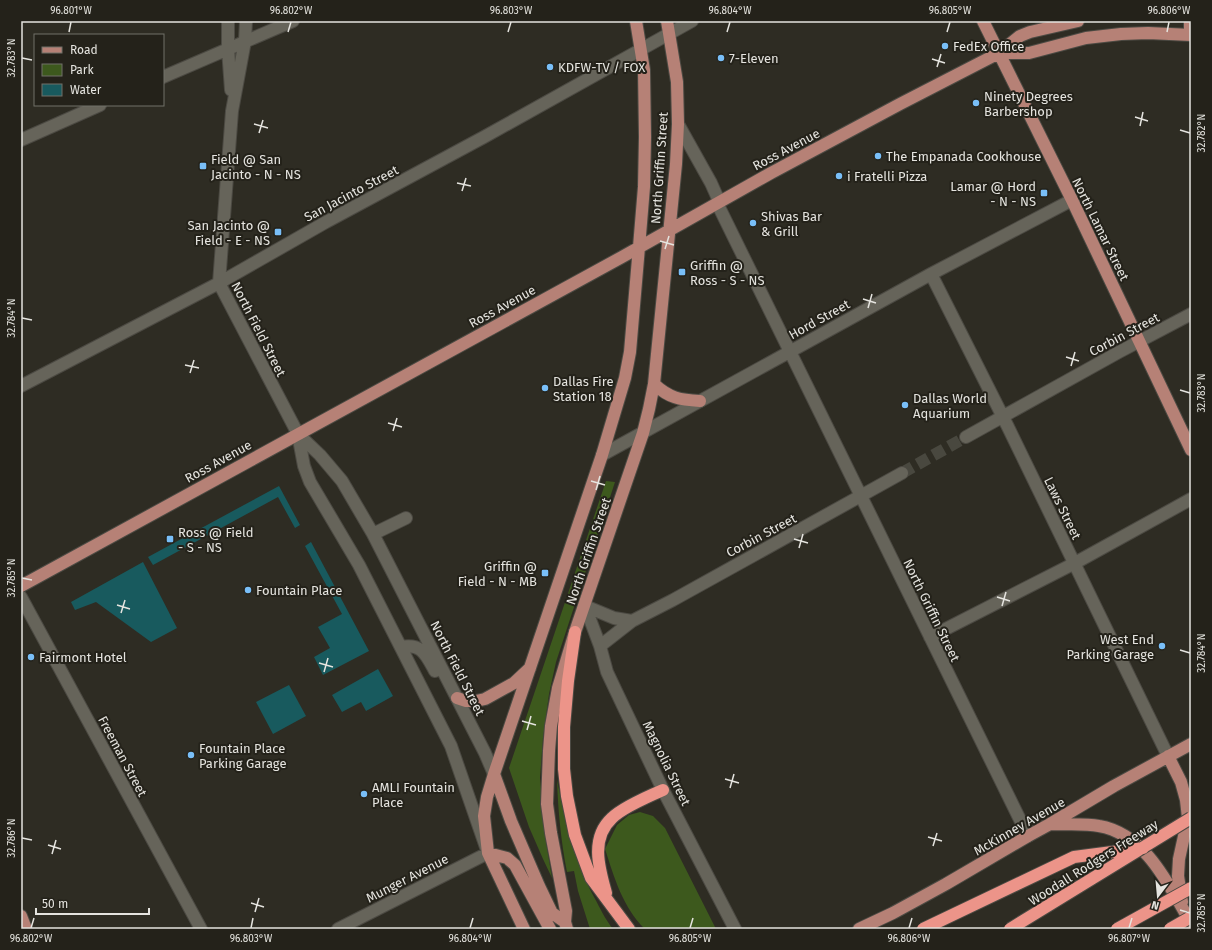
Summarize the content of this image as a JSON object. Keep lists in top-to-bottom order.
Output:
{
  "streets": {
    "highway": ["Woodall Rodgers Freeway"],
    "main road": [
      "Ross Avenue",
      "North Griffin Street",
      "North Lamar Street",
      "North Field Street",
      "McKinney Avenue"
    ],
    "street": [
      "San Jacinto Street",
      "Hord Street",
      "Corbin Street",
      "Laws Street",
      "Freeman Street",
      "Magnolia Street",
      "Munger Avenue"
    ]
  },
  "crossings": [
    ["Ross Avenue", "North Griffin Street"],
    ["Ross Avenue", "North Lamar Street"],
    ["Ross Avenue", "North Field Street"],
    ["North Griffin Street", "San Jacinto Street"],
    ["North Griffin Street", "Hord Street"],
    ["North Griffin Street", "North Field Street"],
    ["North Griffin Street", "Corbin Street"],
    ["North Griffin Street", "Magnolia Street"],
    ["North Griffin Street", "McKinney Avenue"],
    ["North Griffin Street", "Munger Avenue"],
    ["San Jacinto Street", "North Field Street"],
    ["North Lamar Street", "Hord Street"],
    ["North Lamar Street", "Corbin Street"],
    ["Hord Street", "Laws Street"],
    ["North Field Street", "Munger Avenue"],
    ["Corbin Street", "Laws Street"],
    ["Corbin Street", "Magnolia Street"],
    ["Laws Street", "McKinney Avenue"]
  ],
  "places": {
    "other": [
      "FedEx Office",
      "7-Eleven",
      "KDFW-TV / FOX",
      "Ninety Degrees Barbershop",
      "The Empanada Cookhouse",
      "i Fratelli Pizza",
      "Shivas Bar & Grill",
      "Dallas Fire Station 18",
      "Dallas World Aquarium",
      "Fountain Place",
      "West End Parking Garage",
      "Fairmont Hotel",
      "Fountain Place Parking Garage",
      "AMLI Fountain Place"
    ],
    "transit": [
      "Field @ San Jacinto - N - NS",
      "Lamar @ Hord - N - NS",
      "San Jacinto @ Field - E - NS",
      "Griffin @ Ross - S - NS",
      "Ross @ Field - S - NS",
      "Griffin @ Field - N - MB"
    ]
  },
  "legend": ["Road", "Park", "Water"],
  "scale_bar": "50 m",
  "north": "bottom",
  "coordinates": [
    "96.801°W",
    "96.802°W",
    "96.803°W",
    "96.804°W",
    "96.805°W",
    "96.806°W",
    "32.783°N",
    "32.782°N",
    "32.784°N",
    "32.785°N",
    "32.786°N",
    "96.807°W"
  ]
}
